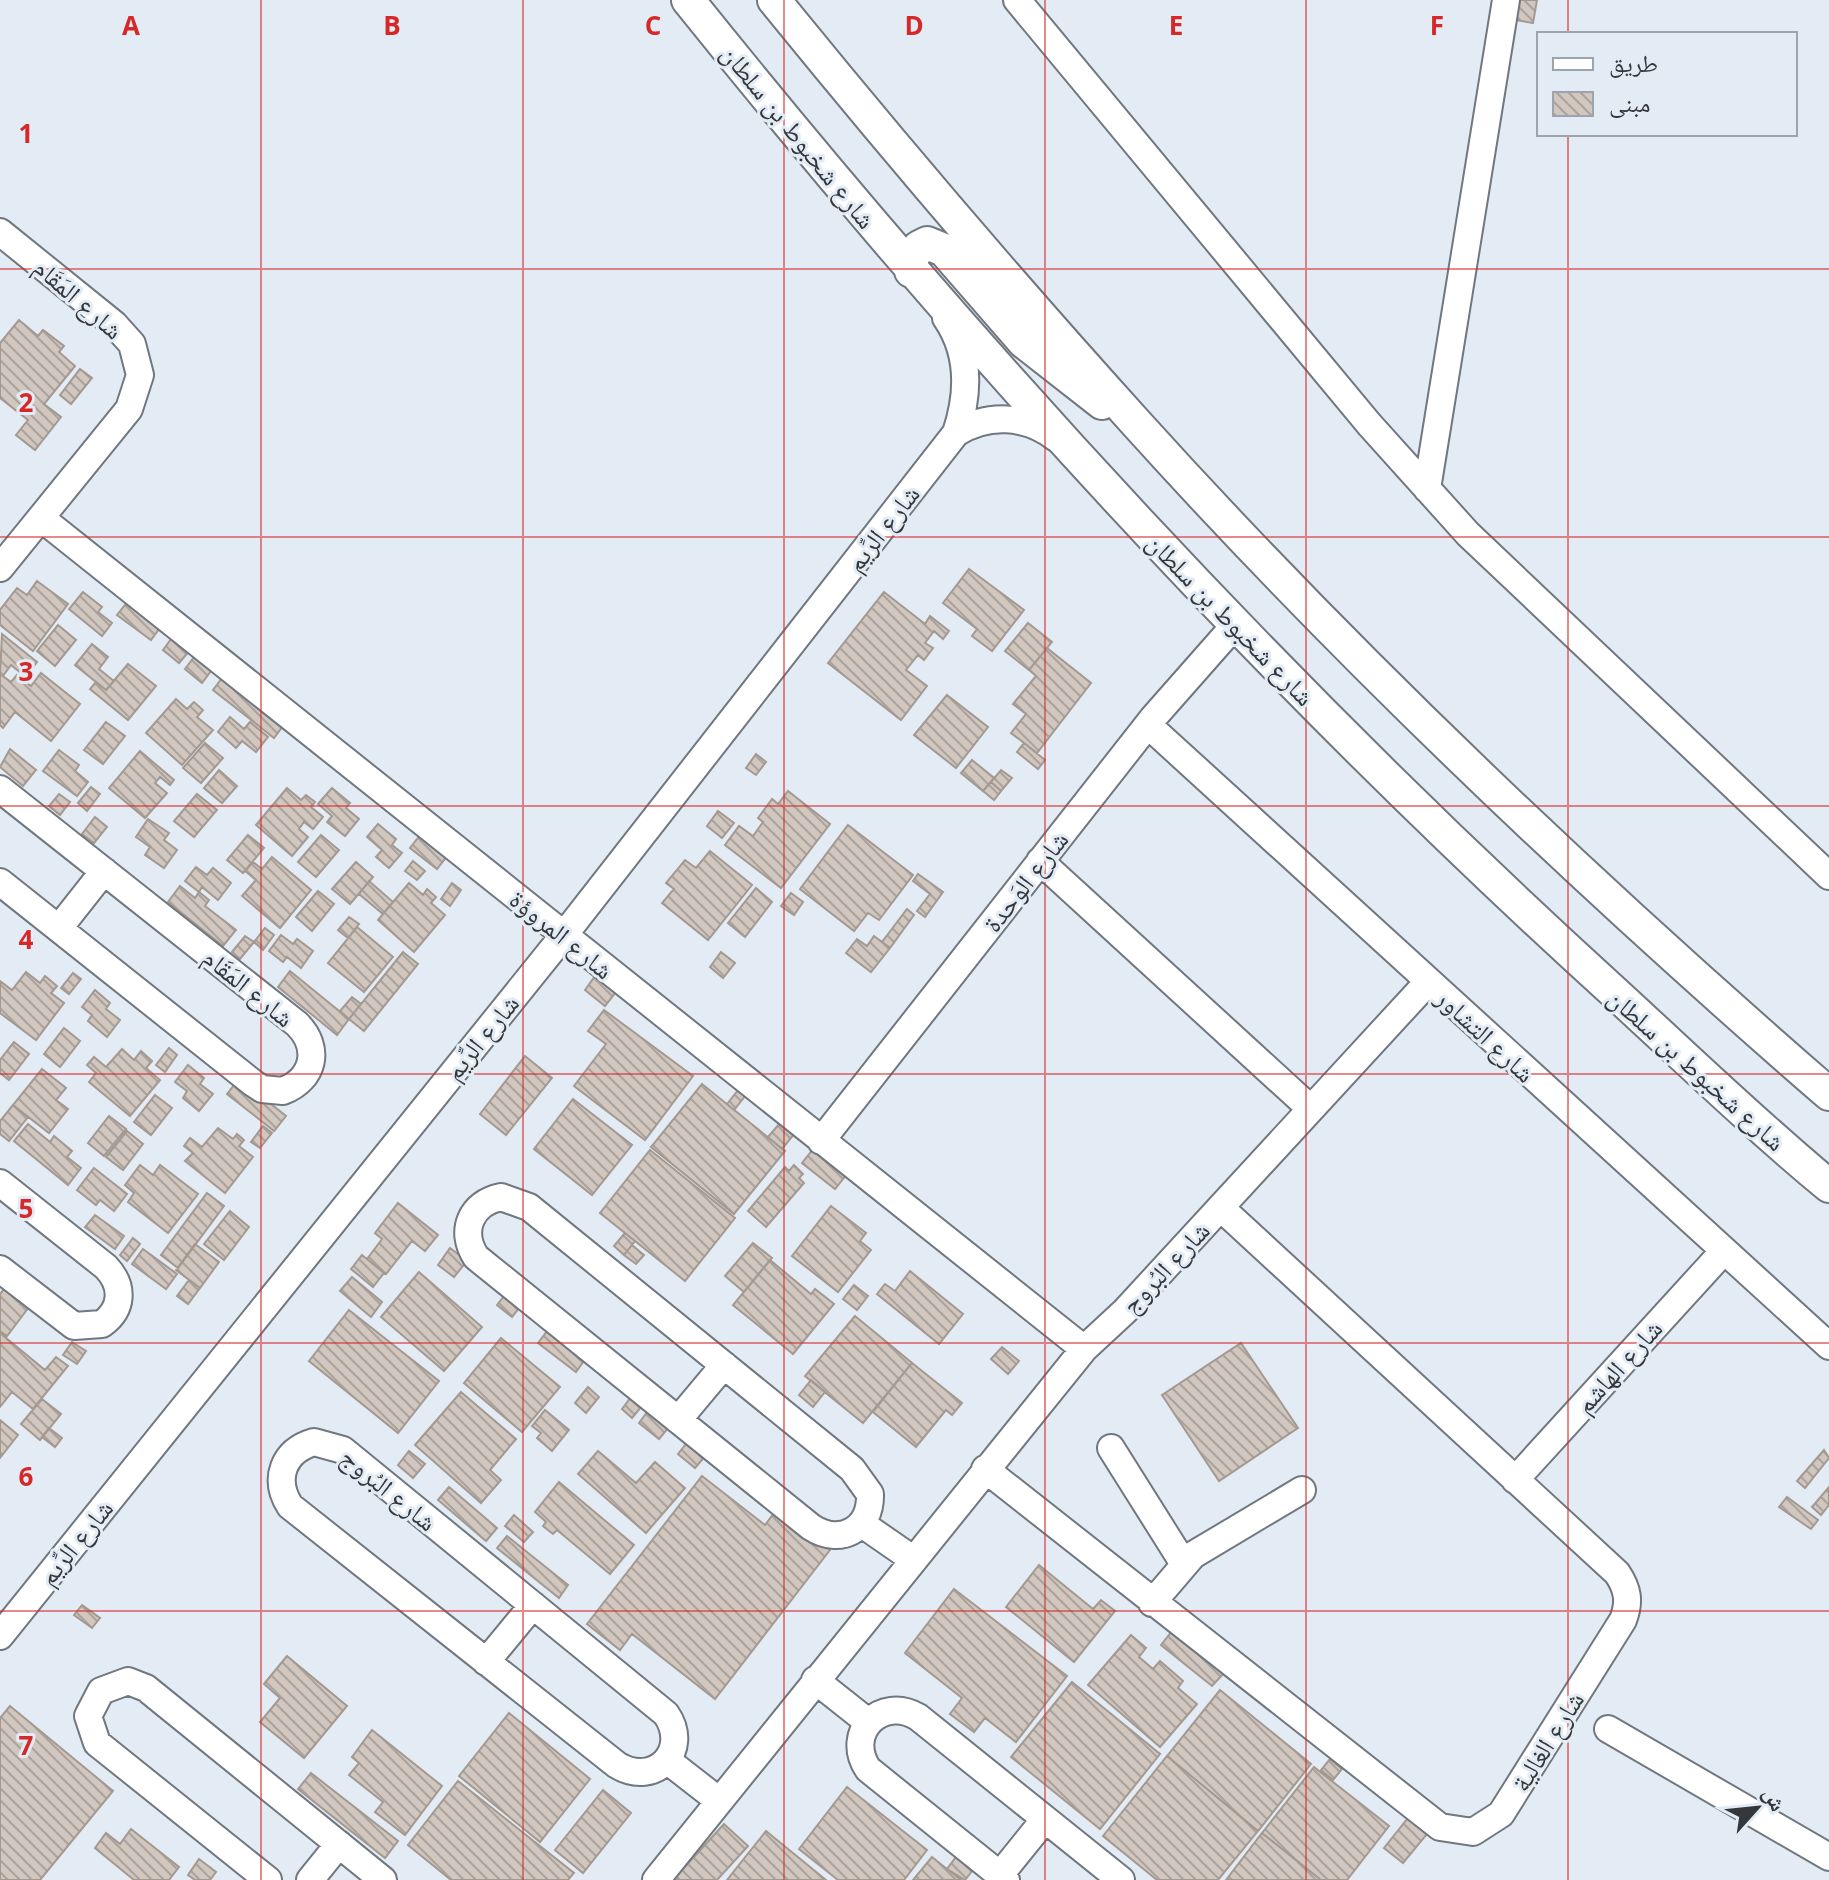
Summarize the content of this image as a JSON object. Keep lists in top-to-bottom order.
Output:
{
  "streets": {
    "main road": ["شارع شخبوط بن سلطان"],
    "street": [
      "شارع المَقَام",
      "شارع الرِّيم",
      "شارع الوَحدة",
      "شارع المروؤة",
      "شارع التشاور",
      "شارع البُروج",
      "شارع الهاشم",
      "شارع الغالية"
    ]
  },
  "crossings": [
    ["شارع شخبوط بن سلطان", "شارع الرِّيم"],
    ["شارع شخبوط بن سلطان", "شارع الوَحدة"],
    ["شارع المَقَام", "شارع المروؤة"],
    ["شارع الرِّيم", "شارع المروؤة"],
    ["شارع الوَحدة", "شارع المروؤة"],
    ["شارع الوَحدة", "شارع التشاور"],
    ["شارع المروؤة", "شارع البُروج"],
    ["شارع التشاور", "شارع البُروج"],
    ["شارع التشاور", "شارع الهاشم"],
    ["شارع البُروج", "شارع الغالية"],
    ["شارع الهاشم", "شارع الغالية"]
  ],
  "legend": ["طريق", "مبنى"],
  "north": "top right",
  "grid": {
    "columns": [
      "A",
      "B",
      "C",
      "D",
      "E",
      "F"
    ],
    "rows": [
      "1",
      "2",
      "3",
      "4",
      "5",
      "6",
      "7"
    ]
  }
}
